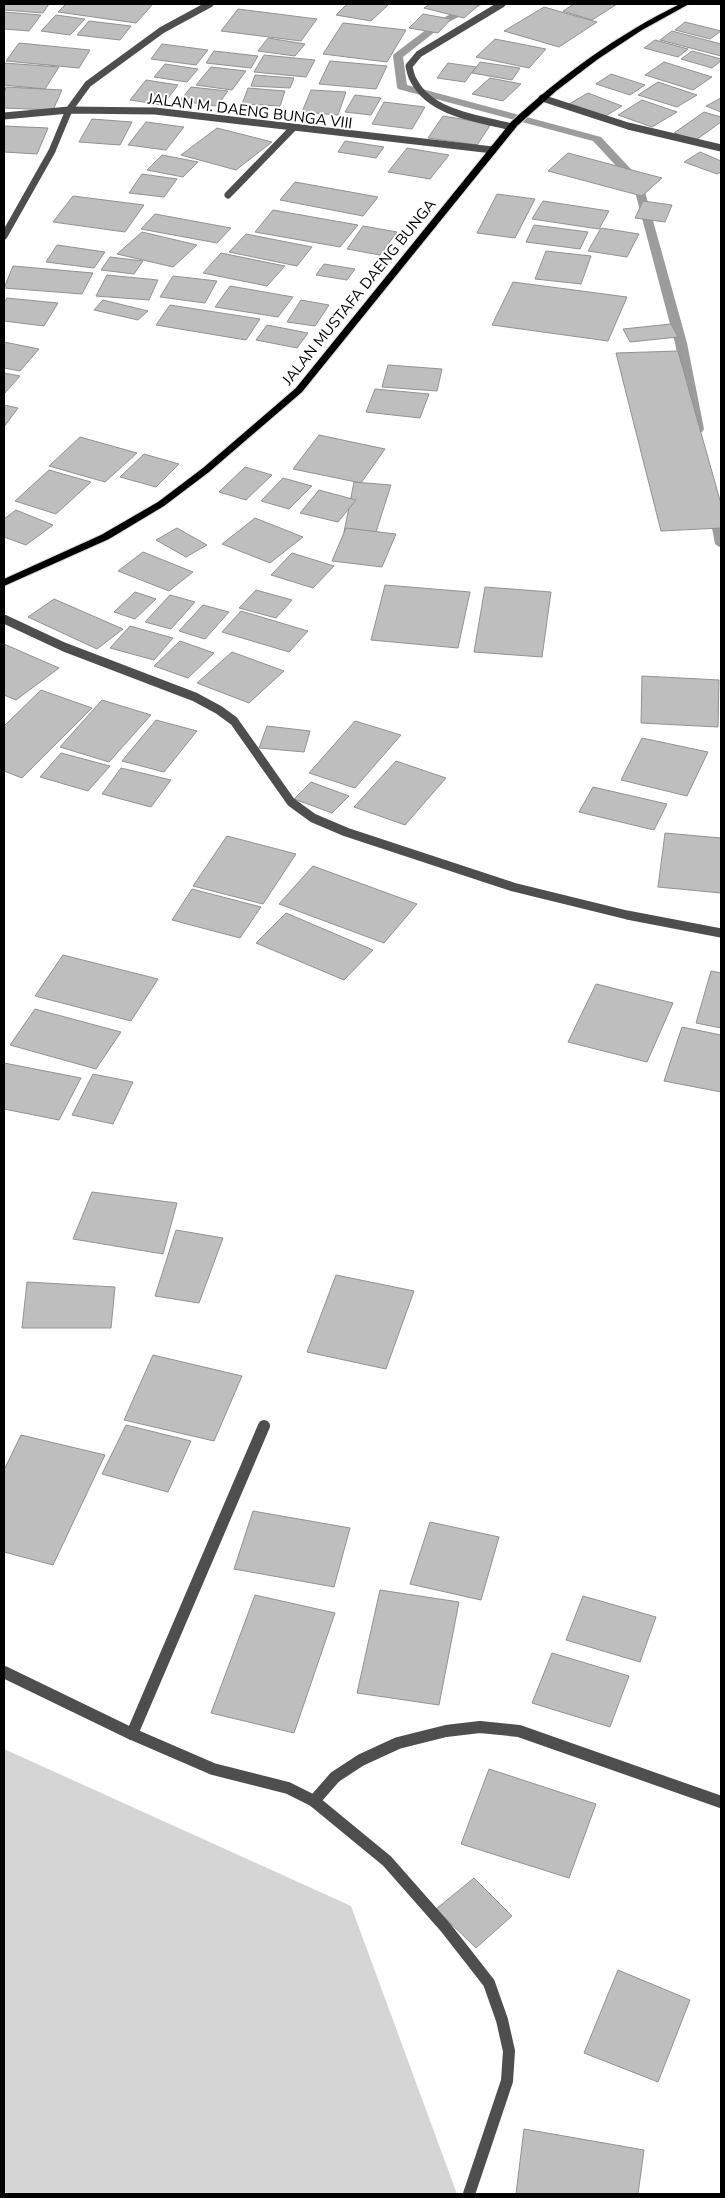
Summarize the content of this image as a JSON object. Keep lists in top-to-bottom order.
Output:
{
  "streets": {
    "main road": ["JALAN MUSTAFA DAENG BUNGA"],
    "street": ["JALAN M. DAENG BUNGA VIII"]
  },
  "crossings": [
    ["JALAN M. DAENG BUNGA VIII", "JALAN MUSTAFA DAENG BUNGA"]
  ]
}
